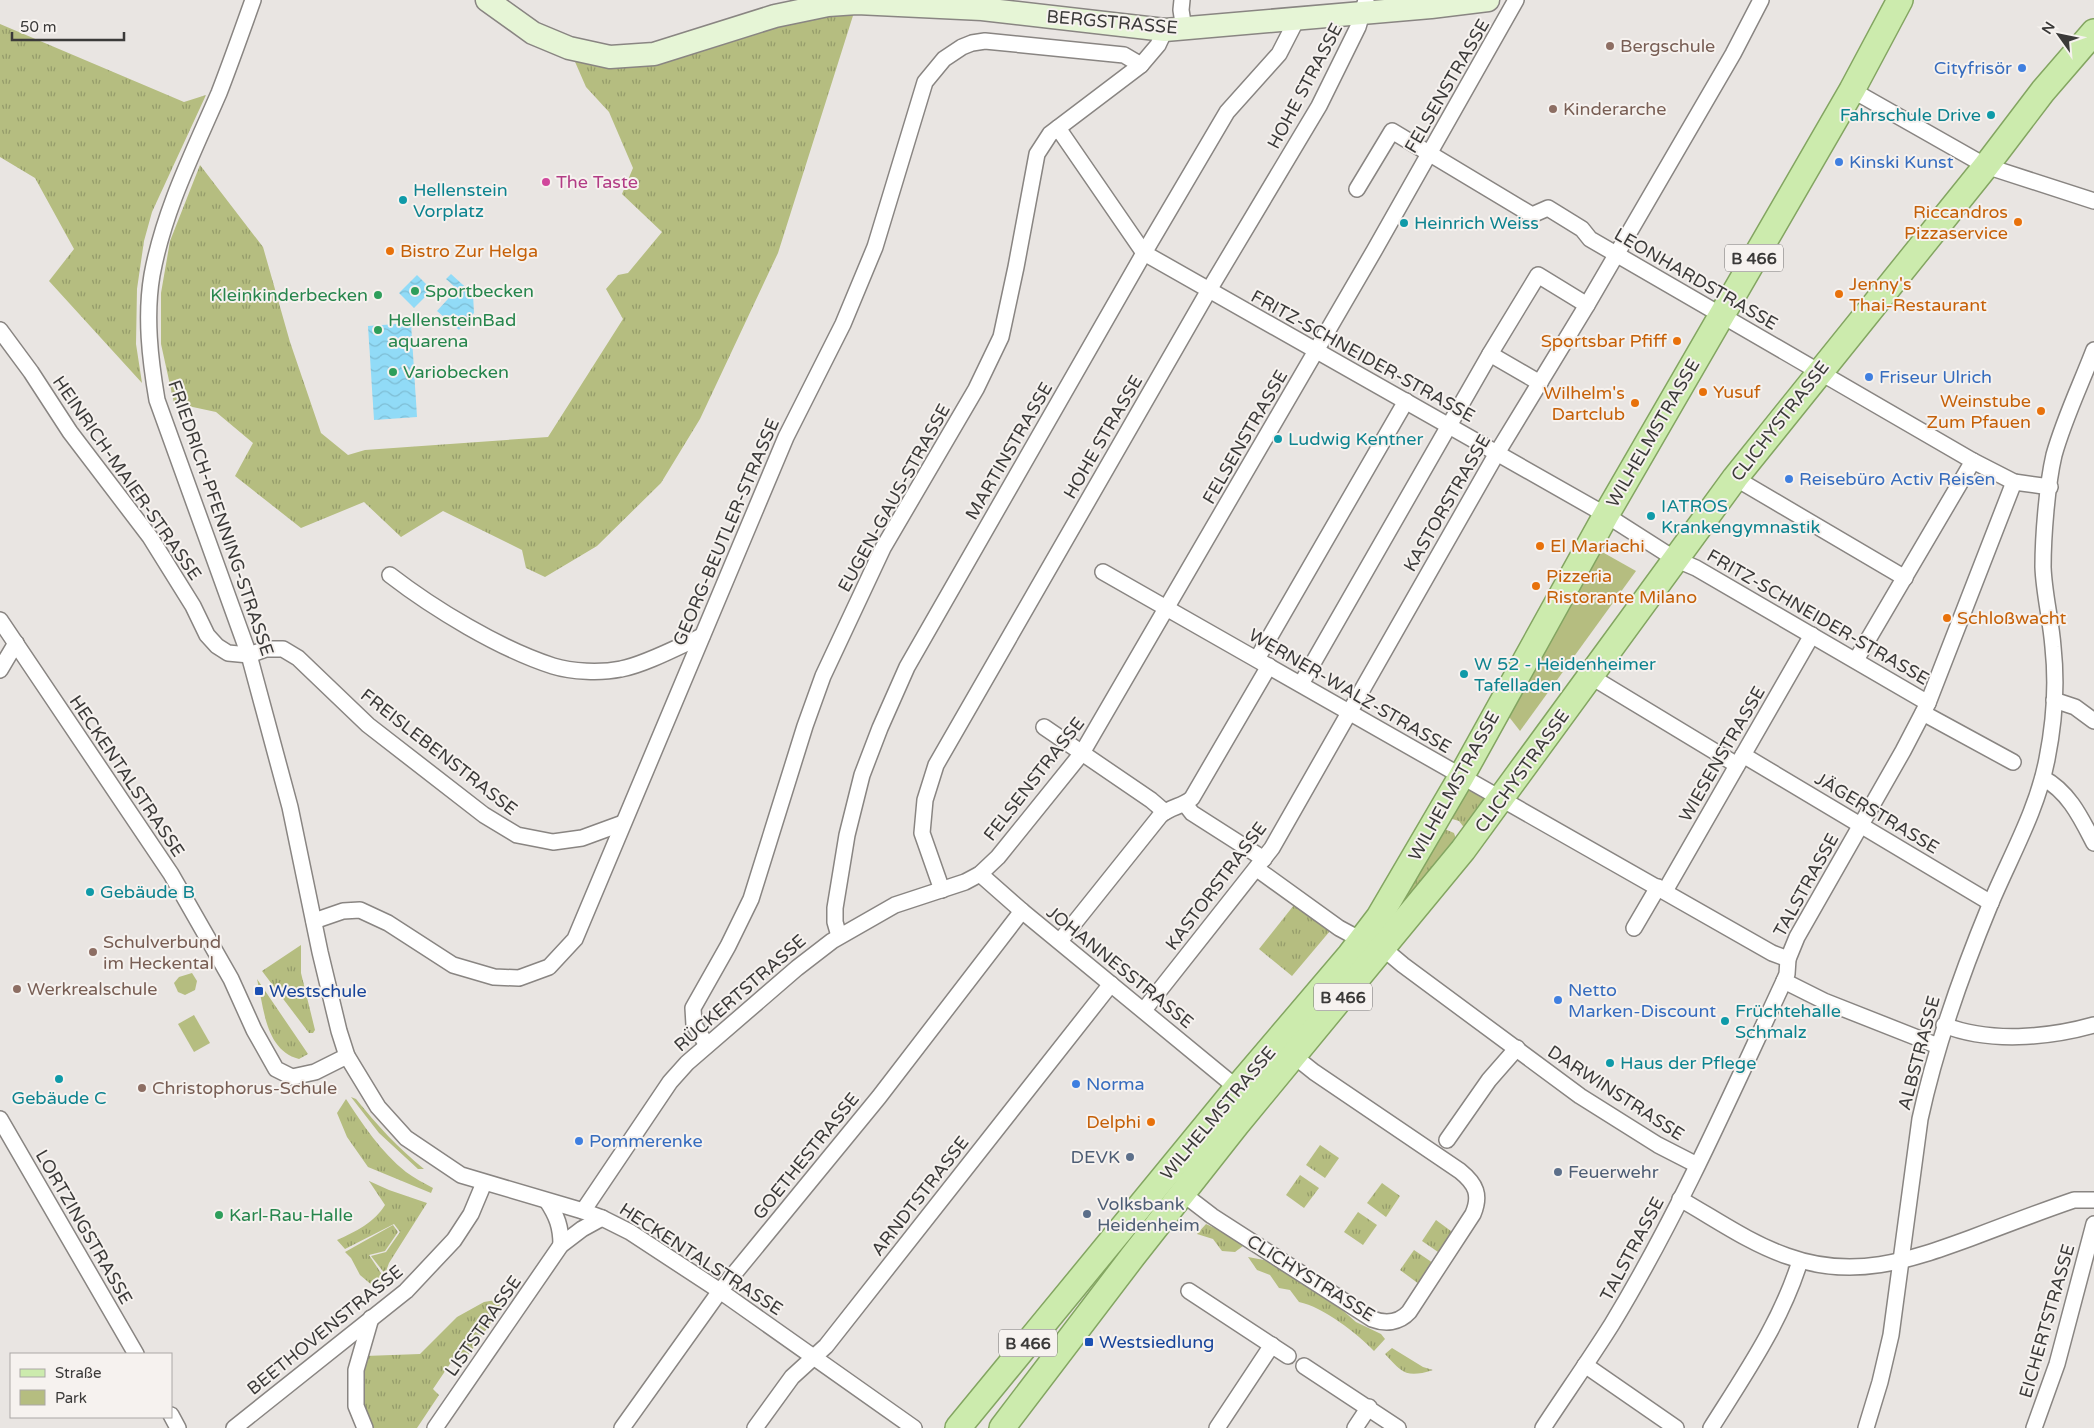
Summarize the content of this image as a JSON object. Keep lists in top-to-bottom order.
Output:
{
  "streets": {
    "main road": ["B 466", "CLICHYSTRASSE", "WILHELMSTRASSE"],
    "street": [
      "BERGSTRASSE",
      "HOHE STRASSE",
      "FELSENSTRASSE",
      "LEONHARDSTRASSE",
      "FRITZ-SCHNEIDER-STRASSE",
      "MARTINSTRASSE",
      "HEINRICH-MAIER-STRASSE",
      "EUGEN-GAUS-STRASSE",
      "KASTORSTRASSE",
      "FRIEDRICH-PFENNING-STRASSE",
      "GEORG-BEUTLER-STRASSE",
      "WERNER-WALZ-STRASSE",
      "FREISLEBENSTRASSE",
      "WIESENSTRASSE",
      "HECKENTALSTRASSE",
      "JÄGERSTRASSE",
      "TALSTRASSE",
      "JOHANNESSTRASSE",
      "RÜCKERTSTRASSE",
      "ALBSTRASSE",
      "DARWINSTRASSE",
      "GOETHESTRASSE",
      "ARNDTSTRASSE",
      "LORTZINGSTRASSE",
      "EICHERTSTRASSE",
      "LISTSTRASSE",
      "BEETHOVENSTRASSE"
    ]
  },
  "crossings": [
    ["BERGSTRASSE", "HOHE STRASSE"],
    ["BERGSTRASSE", "MARTINSTRASSE"],
    ["BERGSTRASSE", "EUGEN-GAUS-STRASSE"],
    ["HOHE STRASSE", "FRITZ-SCHNEIDER-STRASSE"],
    ["HOHE STRASSE", "RÜCKERTSTRASSE"],
    ["FELSENSTRASSE", "LEONHARDSTRASSE"],
    ["FELSENSTRASSE", "FRITZ-SCHNEIDER-STRASSE"],
    ["FELSENSTRASSE", "WERNER-WALZ-STRASSE"],
    ["FELSENSTRASSE", "JOHANNESSTRASSE"],
    ["FELSENSTRASSE", "RÜCKERTSTRASSE"],
    ["LEONHARDSTRASSE", "CLICHYSTRASSE"],
    ["LEONHARDSTRASSE", "WILHELMSTRASSE"],
    ["LEONHARDSTRASSE", "KASTORSTRASSE"],
    ["LEONHARDSTRASSE", "TALSTRASSE"],
    ["LEONHARDSTRASSE", "ALBSTRASSE"],
    ["FRITZ-SCHNEIDER-STRASSE", "CLICHYSTRASSE"],
    ["FRITZ-SCHNEIDER-STRASSE", "WILHELMSTRASSE"],
    ["FRITZ-SCHNEIDER-STRASSE", "MARTINSTRASSE"],
    ["FRITZ-SCHNEIDER-STRASSE", "EUGEN-GAUS-STRASSE"],
    ["FRITZ-SCHNEIDER-STRASSE", "KASTORSTRASSE"],
    ["FRITZ-SCHNEIDER-STRASSE", "WIESENSTRASSE"],
    ["FRITZ-SCHNEIDER-STRASSE", "TALSTRASSE"],
    ["CLICHYSTRASSE", "WILHELMSTRASSE"],
    ["CLICHYSTRASSE", "WERNER-WALZ-STRASSE"],
    ["CLICHYSTRASSE", "JÄGERSTRASSE"],
    ["CLICHYSTRASSE", "DARWINSTRASSE"],
    ["WILHELMSTRASSE", "WERNER-WALZ-STRASSE"],
    ["WILHELMSTRASSE", "JOHANNESSTRASSE"],
    ["WILHELMSTRASSE", "DARWINSTRASSE"],
    ["MARTINSTRASSE", "RÜCKERTSTRASSE"],
    ["HEINRICH-MAIER-STRASSE", "FRIEDRICH-PFENNING-STRASSE"],
    ["HEINRICH-MAIER-STRASSE", "FREISLEBENSTRASSE"],
    ["EUGEN-GAUS-STRASSE", "GEORG-BEUTLER-STRASSE"],
    ["EUGEN-GAUS-STRASSE", "RÜCKERTSTRASSE"],
    ["KASTORSTRASSE", "WERNER-WALZ-STRASSE"],
    ["KASTORSTRASSE", "JOHANNESSTRASSE"],
    ["KASTORSTRASSE", "DARWINSTRASSE"],
    ["FRIEDRICH-PFENNING-STRASSE", "GEORG-BEUTLER-STRASSE"],
    ["FRIEDRICH-PFENNING-STRASSE", "FREISLEBENSTRASSE"],
    ["FRIEDRICH-PFENNING-STRASSE", "HECKENTALSTRASSE"],
    ["GEORG-BEUTLER-STRASSE", "FREISLEBENSTRASSE"],
    ["WERNER-WALZ-STRASSE", "WIESENSTRASSE"],
    ["WERNER-WALZ-STRASSE", "TALSTRASSE"],
    ["WIESENSTRASSE", "JÄGERSTRASSE"],
    ["HECKENTALSTRASSE", "RÜCKERTSTRASSE"],
    ["HECKENTALSTRASSE", "GOETHESTRASSE"],
    ["HECKENTALSTRASSE", "ARNDTSTRASSE"],
    ["HECKENTALSTRASSE", "LISTSTRASSE"],
    ["HECKENTALSTRASSE", "BEETHOVENSTRASSE"],
    ["JÄGERSTRASSE", "TALSTRASSE"],
    ["JÄGERSTRASSE", "ALBSTRASSE"],
    ["TALSTRASSE", "DARWINSTRASSE"],
    ["JOHANNESSTRASSE", "RÜCKERTSTRASSE"],
    ["JOHANNESSTRASSE", "GOETHESTRASSE"],
    ["JOHANNESSTRASSE", "ARNDTSTRASSE"]
  ],
  "places": {
    "other": [
      "Bergschule",
      "Cityfrisör",
      "Kinderarche",
      "Fahrschule Drive",
      "Kinski Kunst",
      "The Taste",
      "Hellenstein Vorplatz",
      "Riccandros Pizzaservice",
      "Heinrich Weiss",
      "Bistro Zur Helga",
      "Sportbecken",
      "Jenny's Thai-Restaurant",
      "Kleinkinderbecken",
      "HellensteinBad aquarena",
      "Sportsbar Pfiff",
      "Variobecken",
      "Friseur Ulrich",
      "Yusuf",
      "Wilhelm's Dartclub",
      "Weinstube Zum Pfauen",
      "Ludwig Kentner",
      "Reisebüro Activ Reisen",
      "IATROS Krankengymnastik",
      "El Mariachi",
      "Pizzeria Ristorante Milano",
      "Schloßwacht",
      "W 52 - Heidenheimer Tafelladen",
      "Gebäude B",
      "Schulverbund im Heckental",
      "Werkrealschule",
      "Netto Marken-Discount",
      "Früchtehalle Schmalz",
      "Haus der Pflege",
      "Gebäude C",
      "Norma",
      "Christophorus-Schule",
      "Delphi",
      "Pommerenke",
      "DEVK",
      "Feuerwehr",
      "Volksbank Heidenheim",
      "Karl-Rau-Halle"
    ],
    "transit": ["Westschule", "Westsiedlung"]
  },
  "legend": ["Straße", "Park"],
  "scale_bar": "50 m",
  "north": "top left"
}
